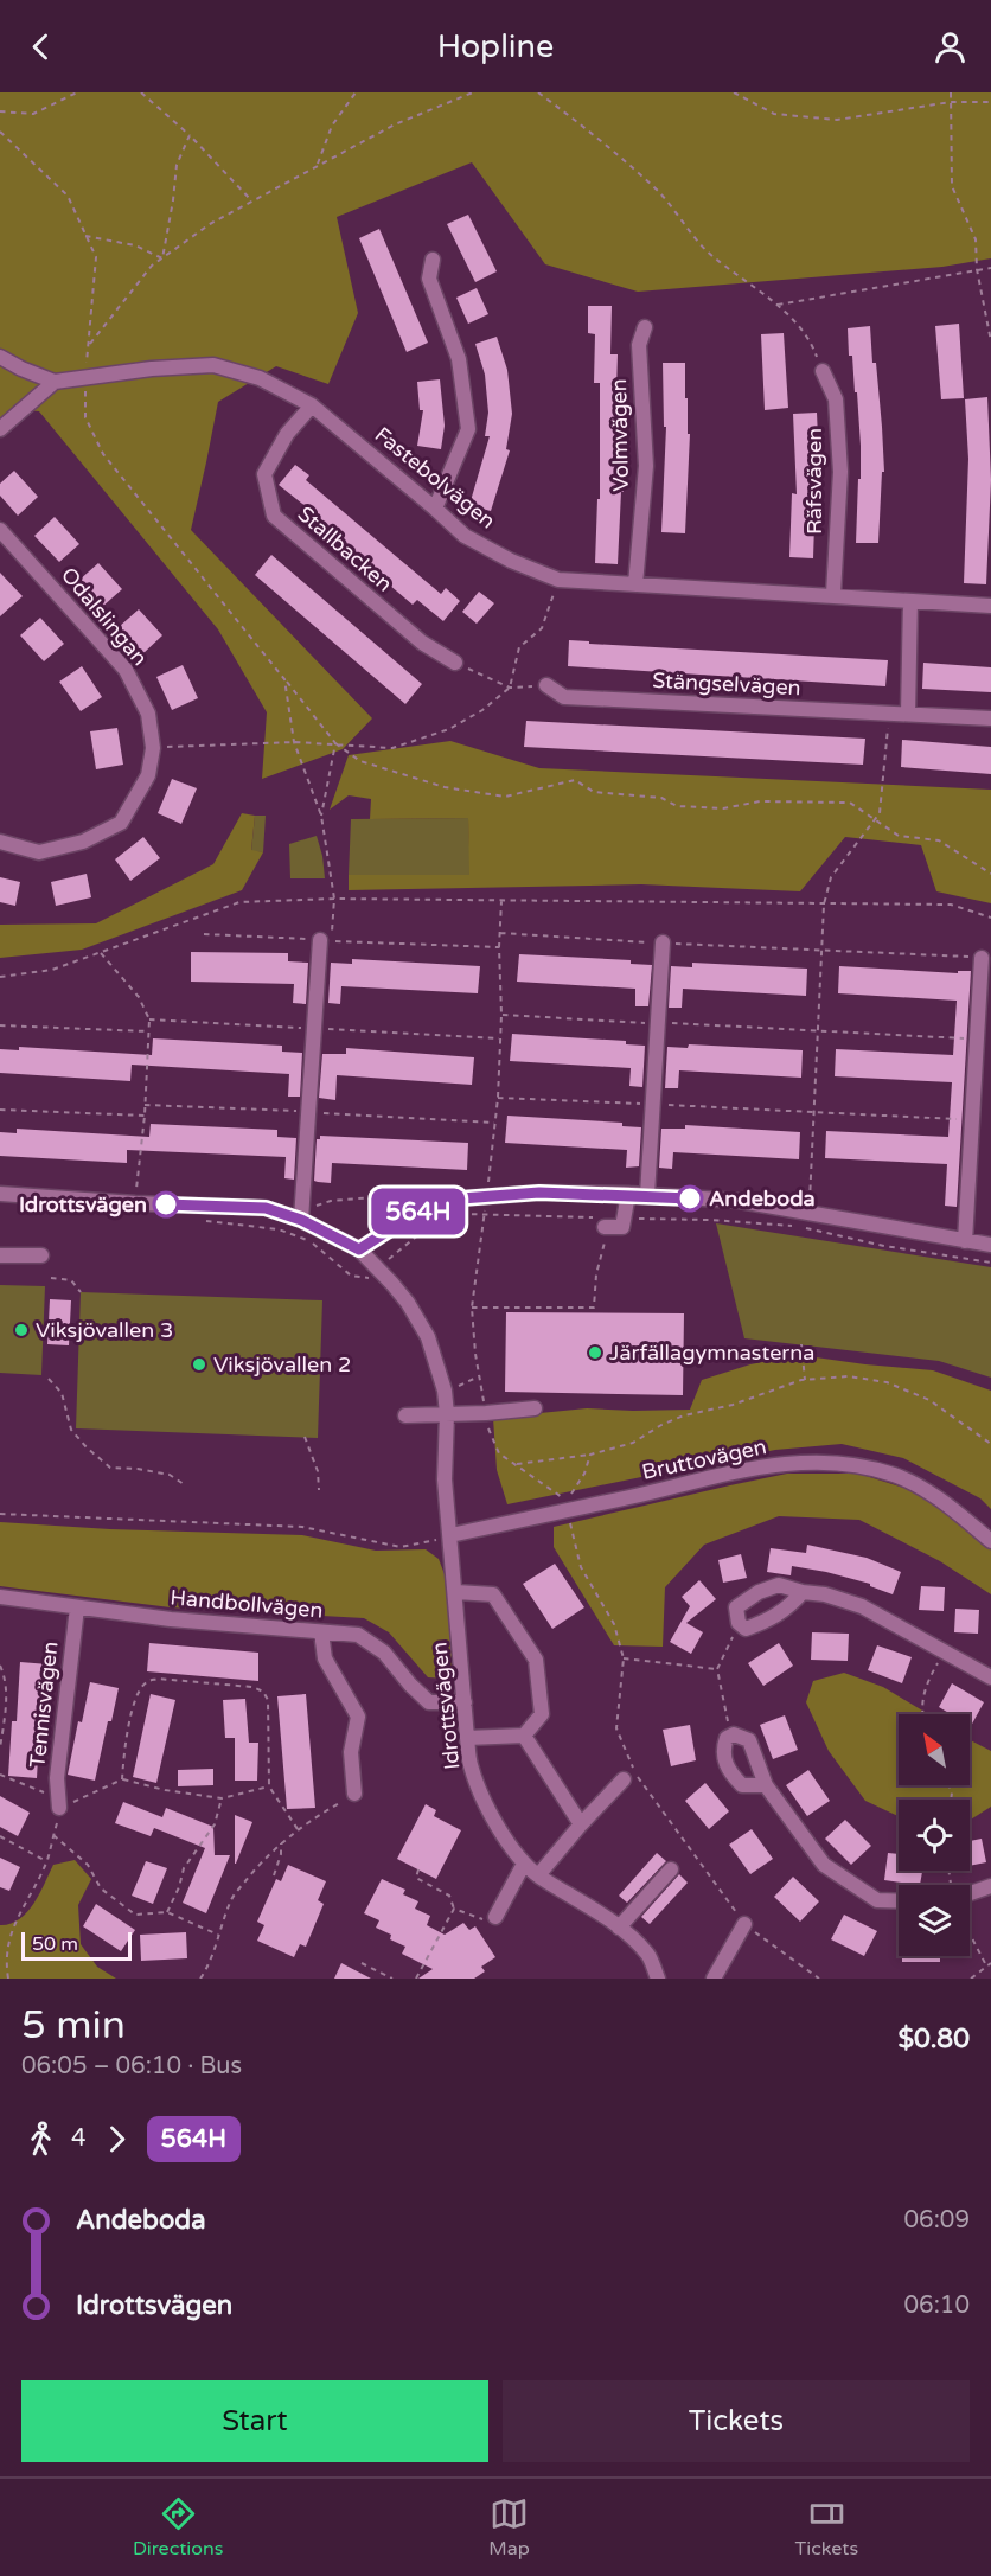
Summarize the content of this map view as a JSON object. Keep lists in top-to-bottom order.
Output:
{
  "streets": {
    "street": [
      "Volmvägen",
      "Fastebolvägen",
      "Räfsvägen",
      "Stallbacken",
      "Odalslingan",
      "Stängselvägen",
      "Bruttovägen",
      "Handbollvägen",
      "Tennisvägen",
      "Idrottsvägen"
    ]
  },
  "crossings": [
    ["Volmvägen", "Fastebolvägen"],
    ["Fastebolvägen", "Räfsvägen"],
    ["Fastebolvägen", "Stallbacken"],
    ["Bruttovägen", "Idrottsvägen"],
    ["Handbollvägen", "Tennisvägen"],
    ["Handbollvägen", "Idrottsvägen"]
  ],
  "places": [
    "Andeboda",
    "Idrottsvägen",
    "Viksjövallen 3",
    "Järfällagymnasterna",
    "Viksjövallen 2"
  ],
  "lines": ["bus line 564H"],
  "scale_bar": "50 m",
  "north": "top left",
  "page": {
    "header": "Hopline",
    "on_map": "564H",
    "scale": "50 m",
    "heading": ["5 min", "06:05 – 06:10 · Bus", "$0.80"],
    "legs": ["4", "564H"],
    "list": [
      {
        "name": "Andeboda",
        "value": "06:09"
      },
      {
        "name": "Idrottsvägen",
        "value": "06:10"
      }
    ],
    "buttons": ["Start", "Tickets"],
    "tabs": ["Directions", "Map", "Tickets"]
  }
}
